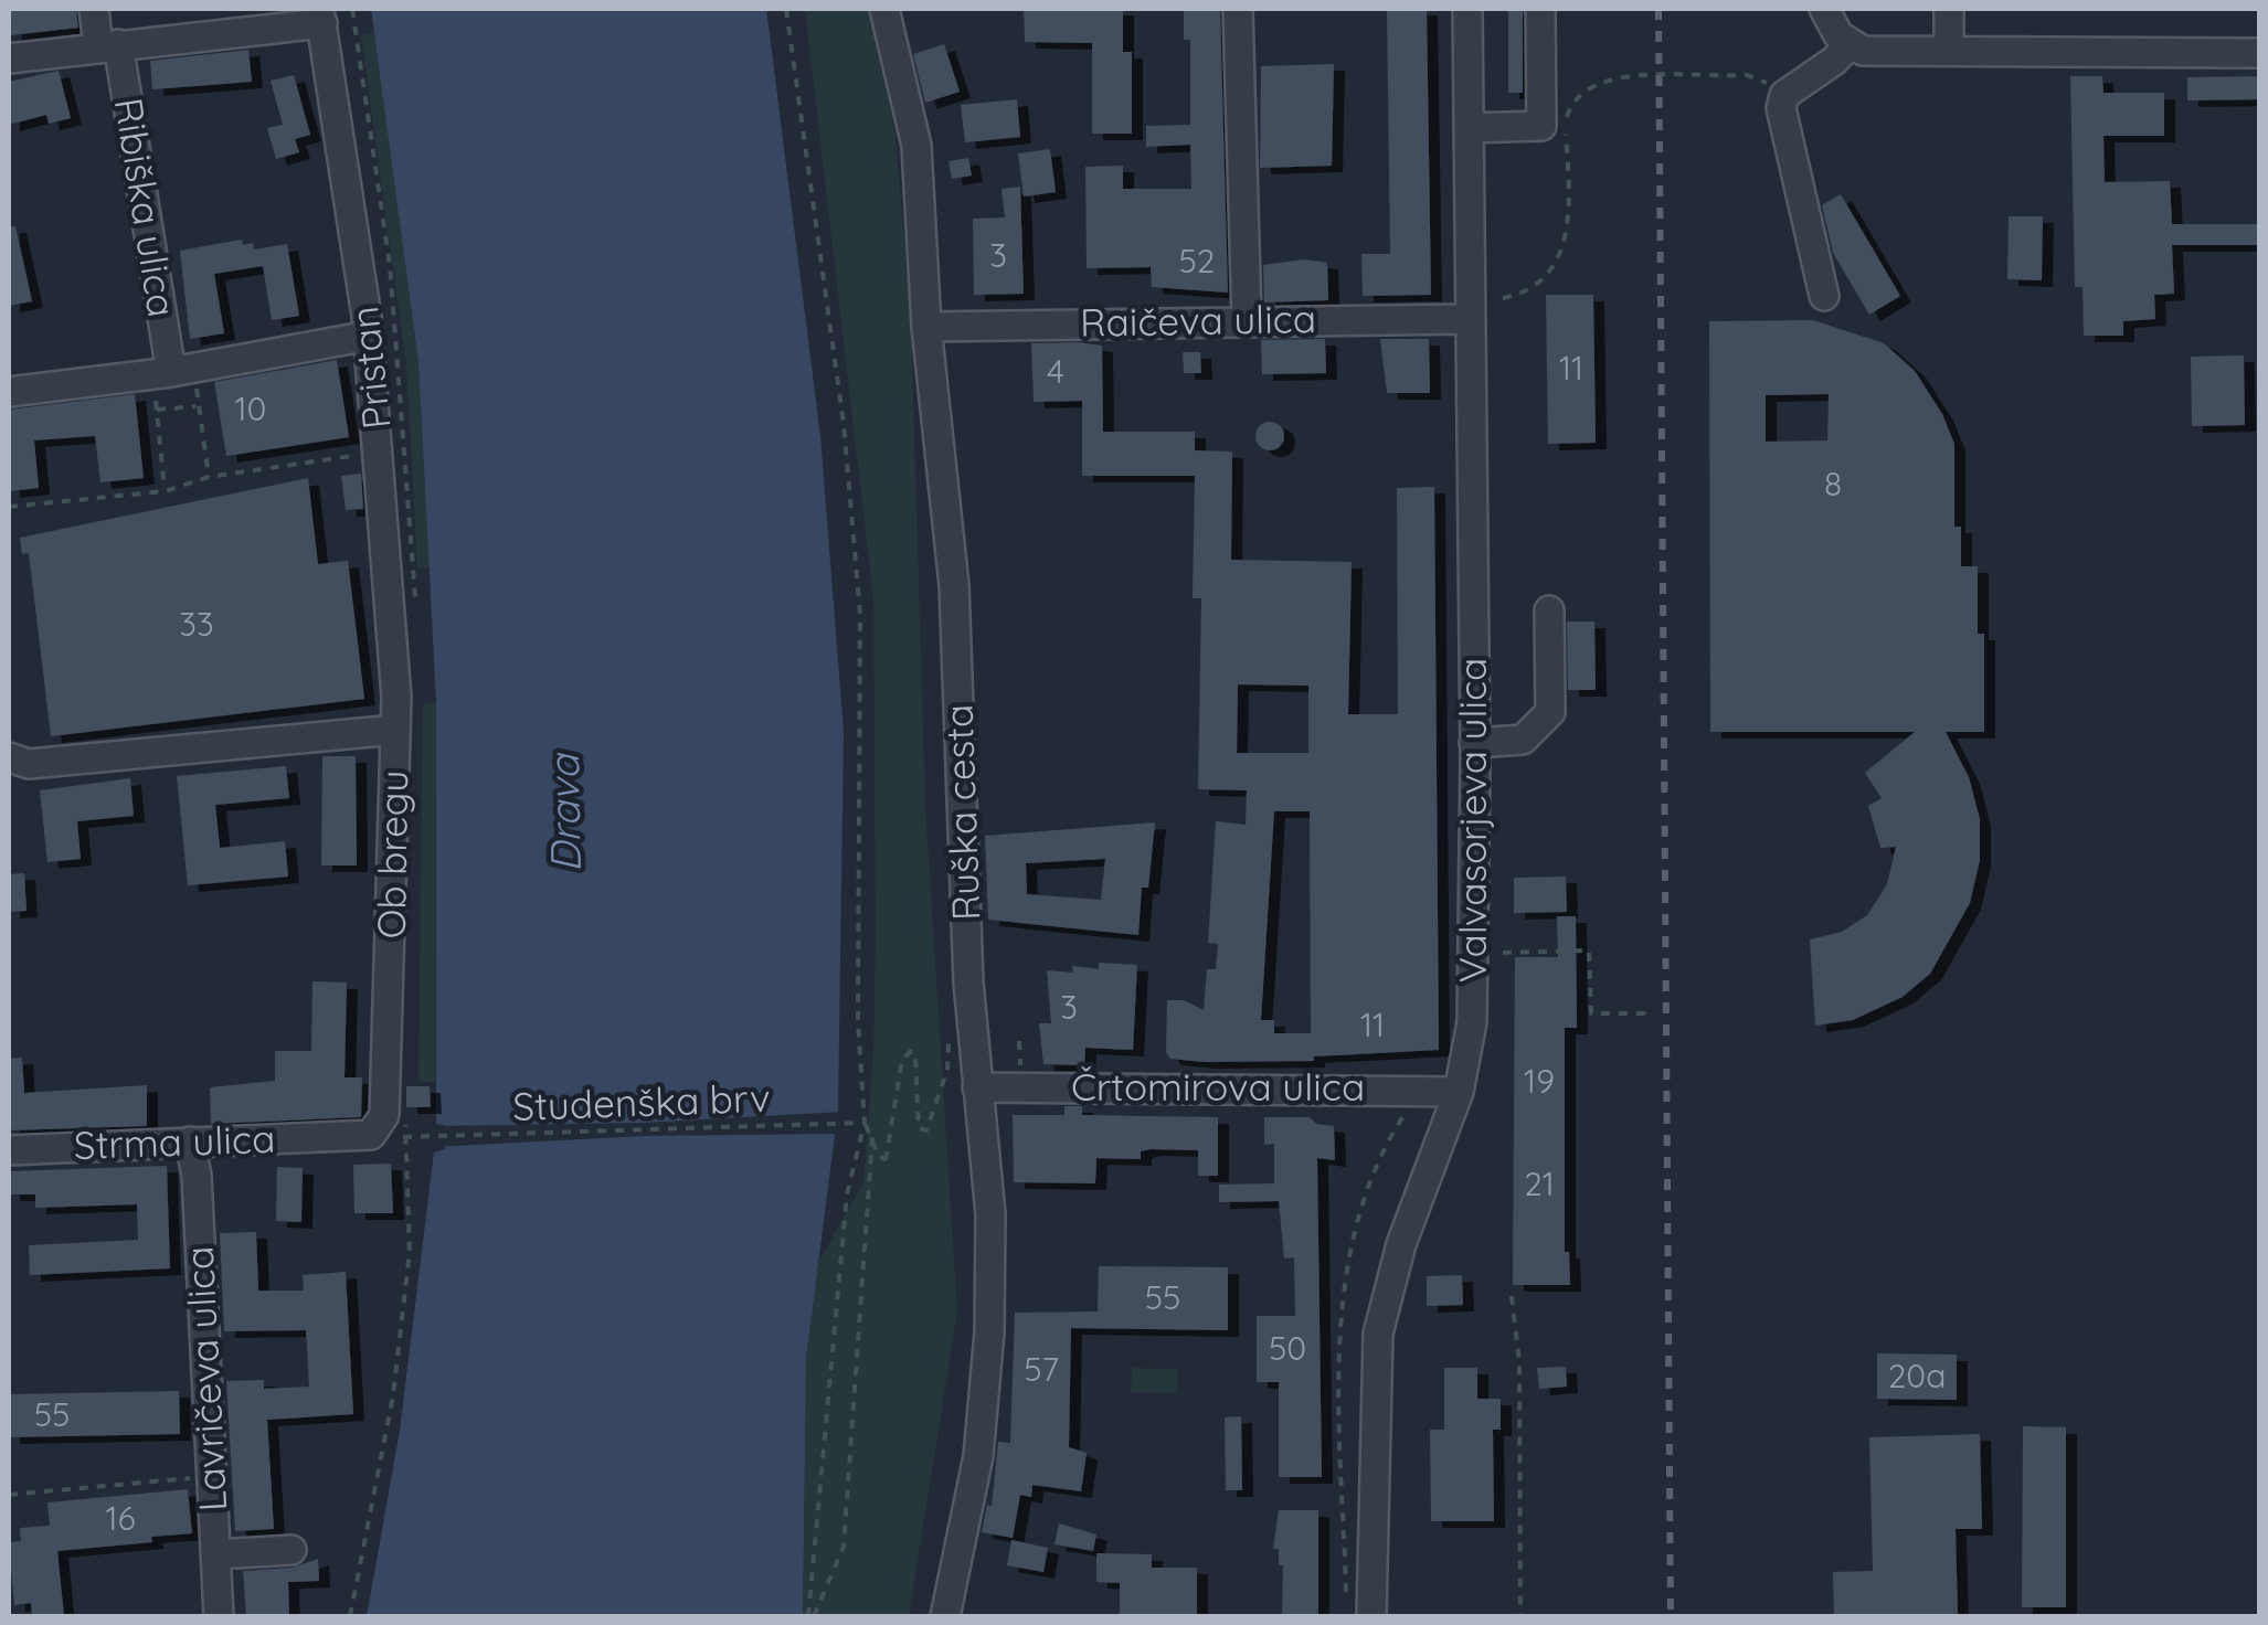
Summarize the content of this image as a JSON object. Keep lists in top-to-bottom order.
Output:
{
  "streets": {
    "street": [
      "Ribiška ulica",
      "Raičeva ulica",
      "Pristan",
      "Ruška cesta",
      "Valvasorjeva ulica",
      "Ob bregu",
      "Črtomirova ulica",
      "Strma ulica",
      "Lavričeva ulica"
    ],
    "path": ["Studenška brv"]
  },
  "crossings": [
    ["Ribiška ulica", "Pristan"],
    ["Raičeva ulica", "Ruška cesta"],
    ["Raičeva ulica", "Valvasorjeva ulica"],
    ["Pristan", "Ob bregu"],
    ["Ruška cesta", "Črtomirova ulica"],
    ["Valvasorjeva ulica", "Črtomirova ulica"],
    ["Ob bregu", "Strma ulica"],
    ["Strma ulica", "Lavričeva ulica"]
  ],
  "water": ["Drava"],
  "house_numbers": [
    "3",
    "52",
    "11",
    "4",
    "10",
    "8",
    "33",
    "3",
    "11",
    "19",
    "21",
    "55",
    "50",
    "57",
    "20a",
    "55",
    "16"
  ]
}
